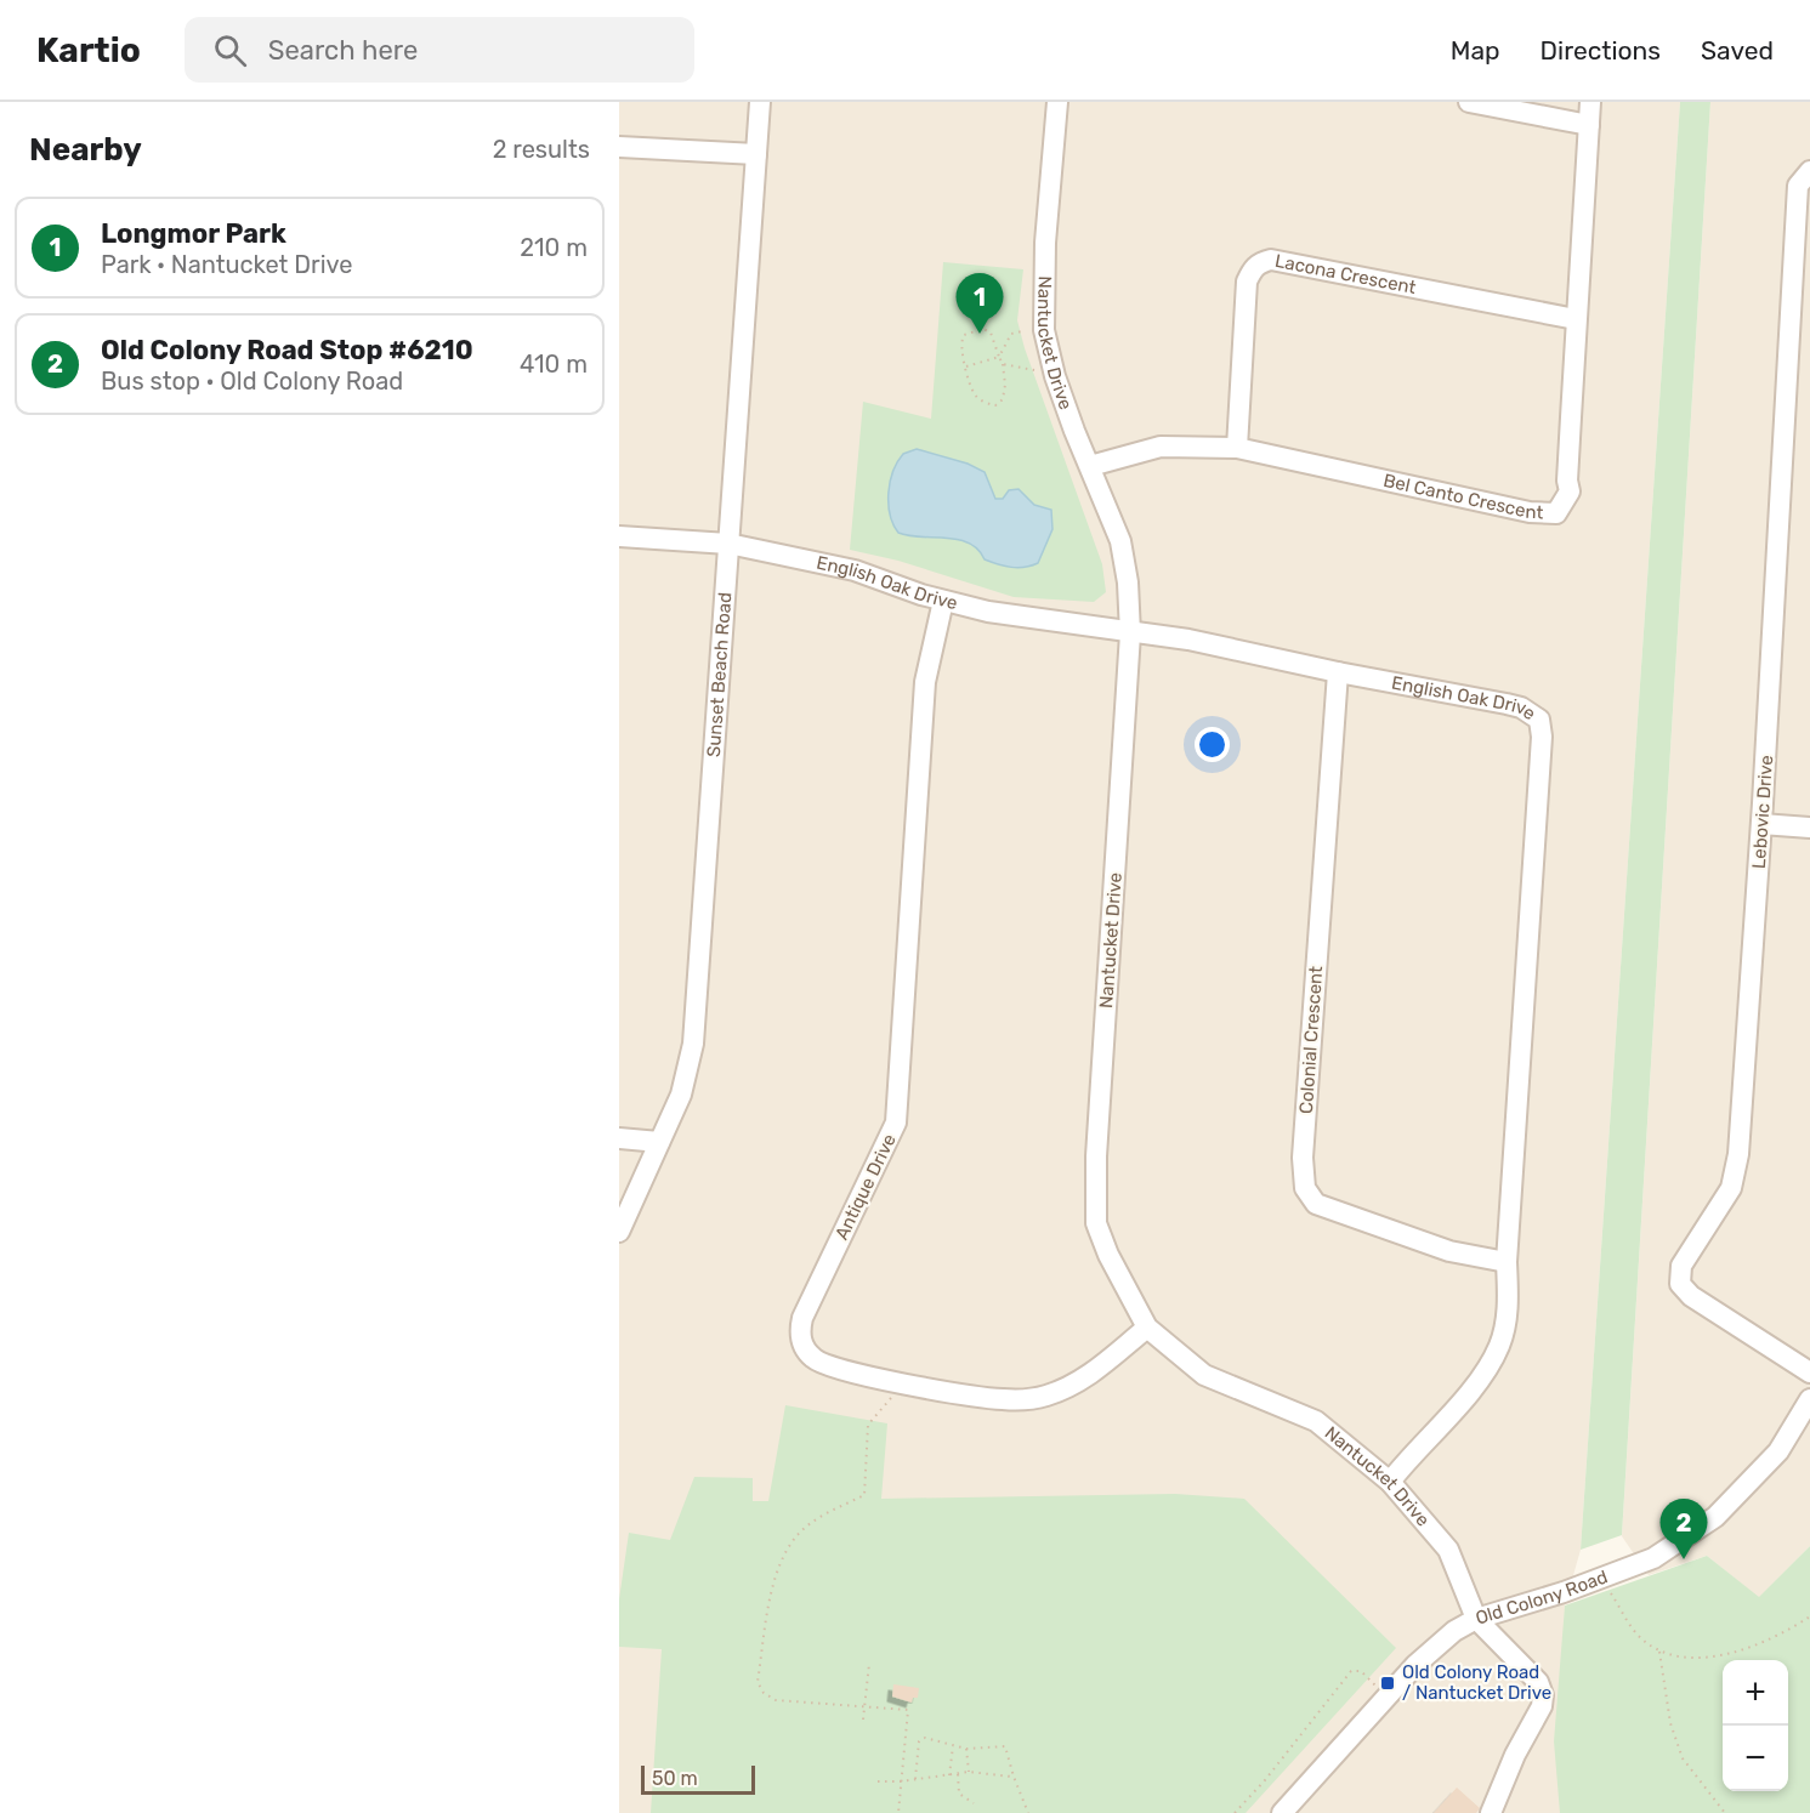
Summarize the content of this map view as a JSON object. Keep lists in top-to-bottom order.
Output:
{
  "streets": {
    "street": [
      "Lacona Crescent",
      "Nantucket Drive",
      "Bel Canto Crescent",
      "English Oak Drive",
      "Sunset Beach Road",
      "Lebovic Drive",
      "Colonial Crescent",
      "Antique Drive",
      "Old Colony Road"
    ]
  },
  "crossings": [
    ["Lacona Crescent", "Bel Canto Crescent"],
    ["Nantucket Drive", "Bel Canto Crescent"],
    ["Nantucket Drive", "English Oak Drive"],
    ["Nantucket Drive", "Antique Drive"],
    ["Nantucket Drive", "Old Colony Road"],
    ["English Oak Drive", "Sunset Beach Road"],
    ["English Oak Drive", "Colonial Crescent"],
    ["English Oak Drive", "Antique Drive"]
  ],
  "places": {
    "transit": ["Old Colony Road / Nantucket Drive"]
  },
  "scale_bar": "50 m",
  "page": {
    "header": "Kartio",
    "search": "Search here",
    "nav": ["Map", "Directions", "Saved"],
    "heading": ["Nearby", "2 results"],
    "list": [
      {
        "mark": "1",
        "name": "Longmor Park",
        "note": "Park · Nantucket Drive",
        "value": "210 m"
      },
      {
        "mark": "2",
        "name": "Old Colony Road Stop #6210",
        "note": "Bus stop · Old Colony Road",
        "value": "410 m"
      }
    ],
    "pins": ["1", "2"],
    "map_buttons": ["+", "−"],
    "scale": "50 m"
  }
}
